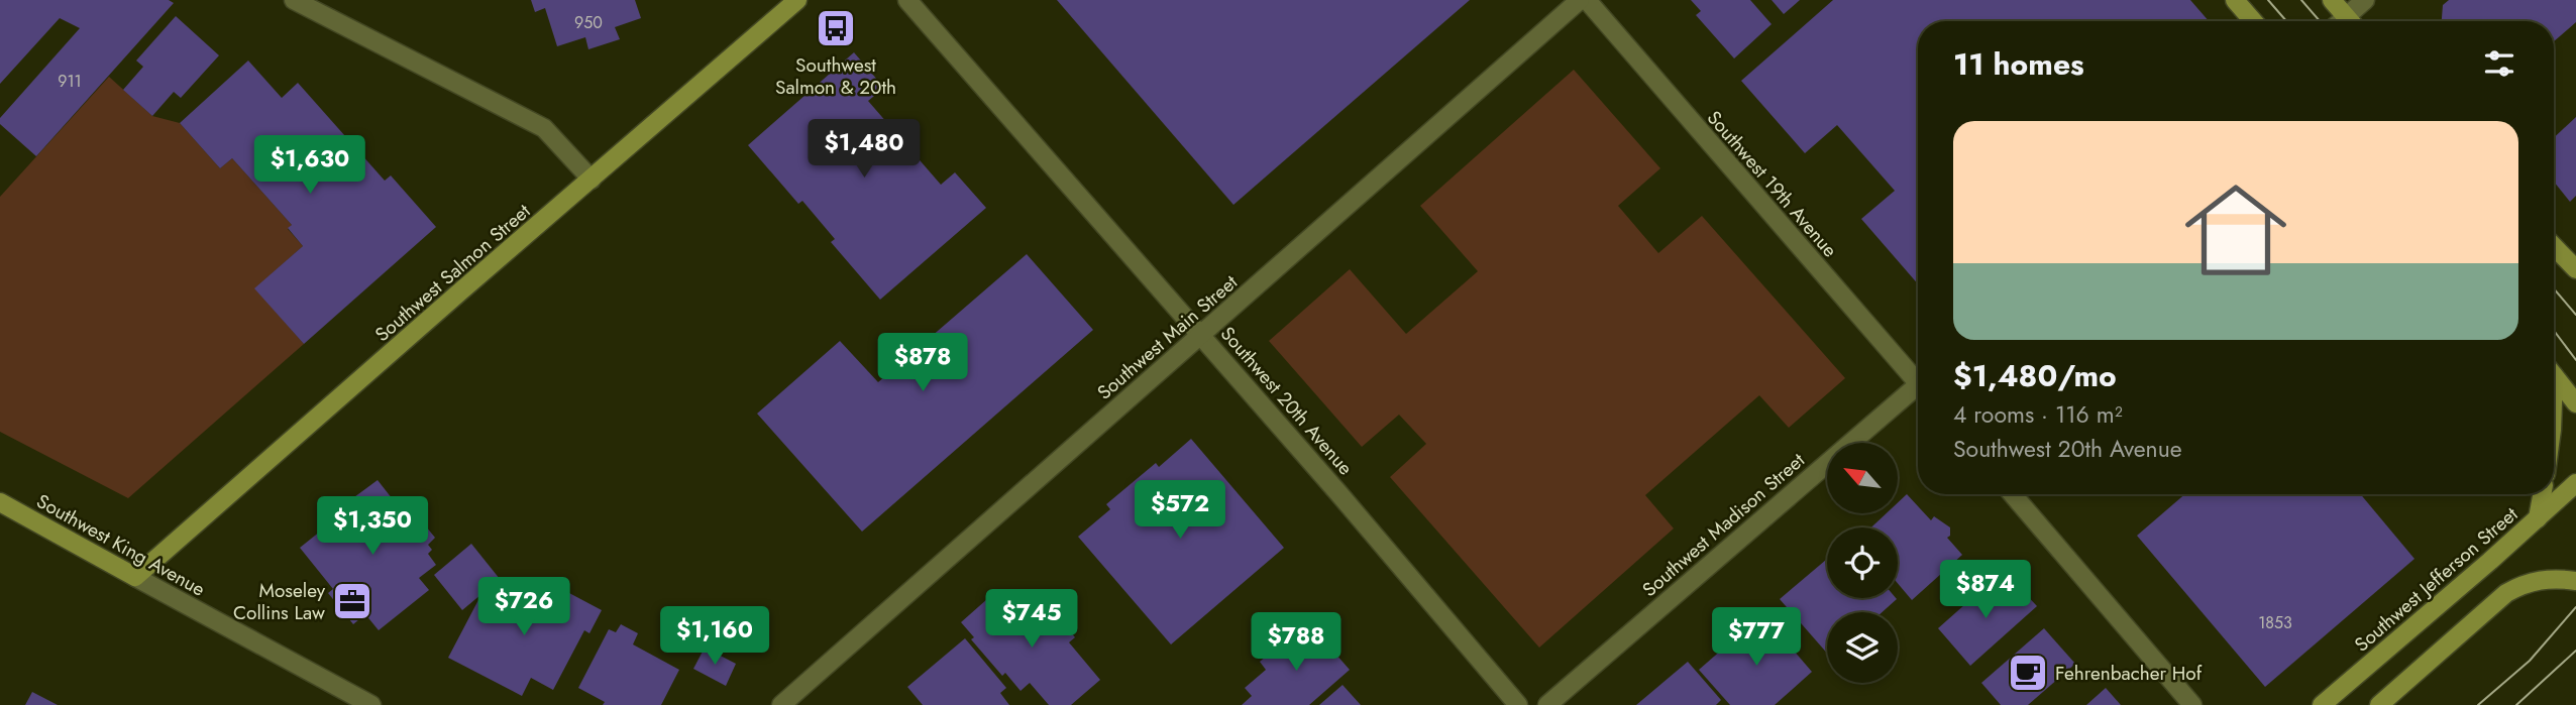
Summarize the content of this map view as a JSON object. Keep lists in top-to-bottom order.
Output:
{
  "streets": {
    "street": [
      "Southwest 19th Avenue",
      "Southwest Salmon Street",
      "Southwest Main Street",
      "Southwest 20th Avenue",
      "Southwest Madison Street",
      "Southwest King Avenue",
      "Southwest Jefferson Street"
    ]
  },
  "crossings": [
    ["Southwest Salmon Street", "Southwest King Avenue"],
    ["Southwest Main Street", "Southwest 20th Avenue"]
  ],
  "places": {
    "bus stop": ["Southwest Salmon & 20th"],
    "office": ["Moseley Collins Law"],
    "cafe": ["Fehrenbacher Hof"]
  },
  "house_numbers": ["950", "911", "1853"],
  "north": "top left",
  "page": {
    "heading": "11 homes",
    "list": [
      {
        "name": "$1,480/mo",
        "note": "4 rooms · 116 m² · Southwest 20th Avenue"
      }
    ],
    "price": [
      "$1,480",
      "$1,630",
      "$878",
      "$572",
      "$1,350",
      "$874",
      "$726",
      "$745",
      "$1,160",
      "$777",
      "$788"
    ]
  }
}
